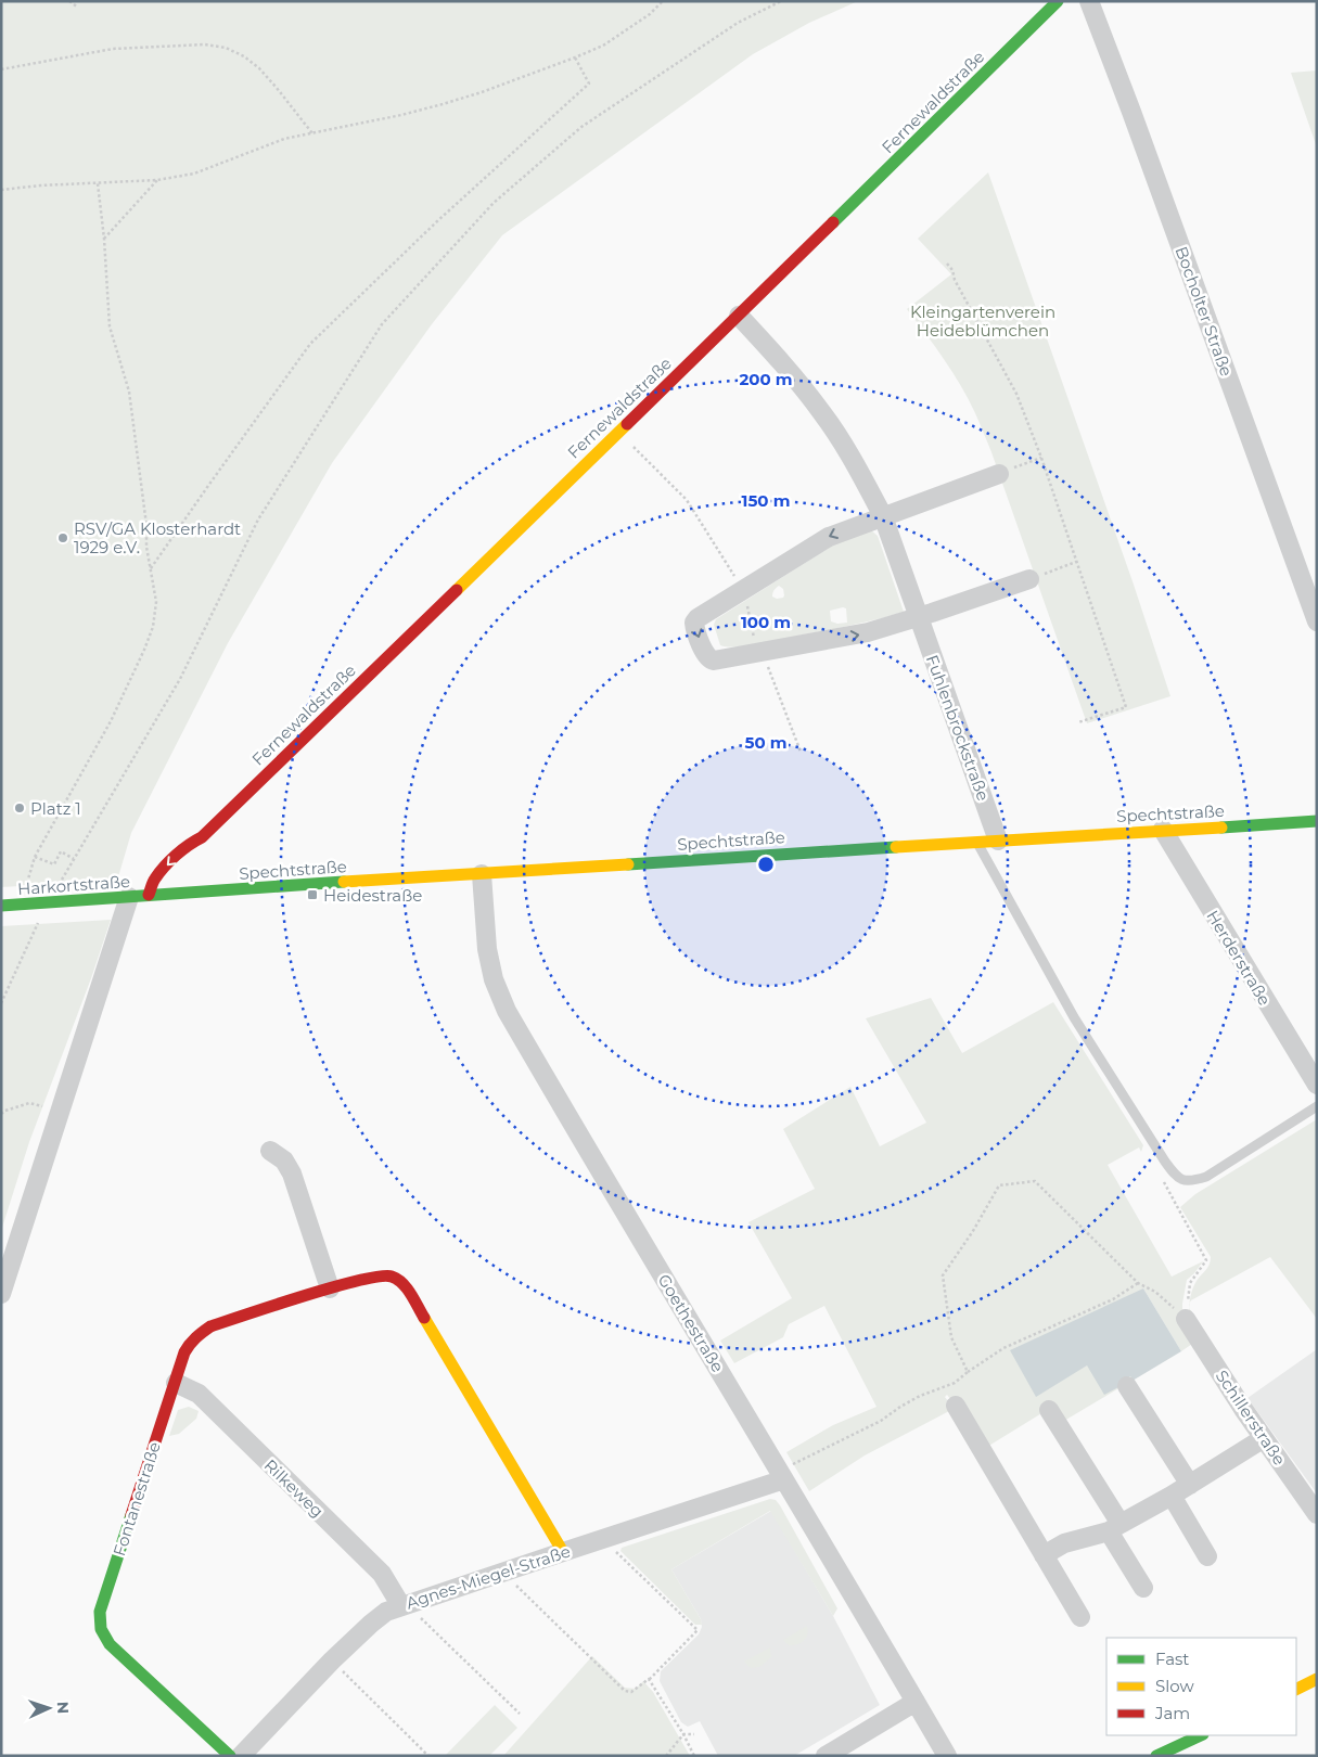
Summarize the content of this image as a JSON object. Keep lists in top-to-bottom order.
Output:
{
  "streets": {
    "street": [
      "Fernewaldstraße",
      "Bocholter Straße",
      "Fuhlenbrockstraße",
      "Spechtstraße",
      "Harkortstraße",
      "Herderstraße",
      "Goethestraße",
      "Schillerstraße",
      "Rilkeweg",
      "Fontanestraße",
      "Agnes-Miegel-Straße"
    ]
  },
  "crossings": [
    ["Fernewaldstraße", "Fuhlenbrockstraße"],
    ["Fernewaldstraße", "Spechtstraße"],
    ["Fernewaldstraße", "Harkortstraße"],
    ["Fuhlenbrockstraße", "Spechtstraße"],
    ["Spechtstraße", "Harkortstraße"],
    ["Spechtstraße", "Herderstraße"],
    ["Spechtstraße", "Goethestraße"],
    ["Goethestraße", "Agnes-Miegel-Straße"],
    ["Rilkeweg", "Fontanestraße"],
    ["Rilkeweg", "Agnes-Miegel-Straße"],
    ["Fontanestraße", "Agnes-Miegel-Straße"]
  ],
  "parks": ["Kleingartenverein Heideblümchen"],
  "places": {
    "other": ["RSV/GA Klosterhardt 1929 e.V.", "Platz 1"],
    "transit": ["Heidestraße"]
  },
  "legend": ["Fast", "Slow", "Jam"],
  "north": "right",
  "rings": [
    "200 m",
    "150 m",
    "100 m",
    "50 m"
  ]
}
